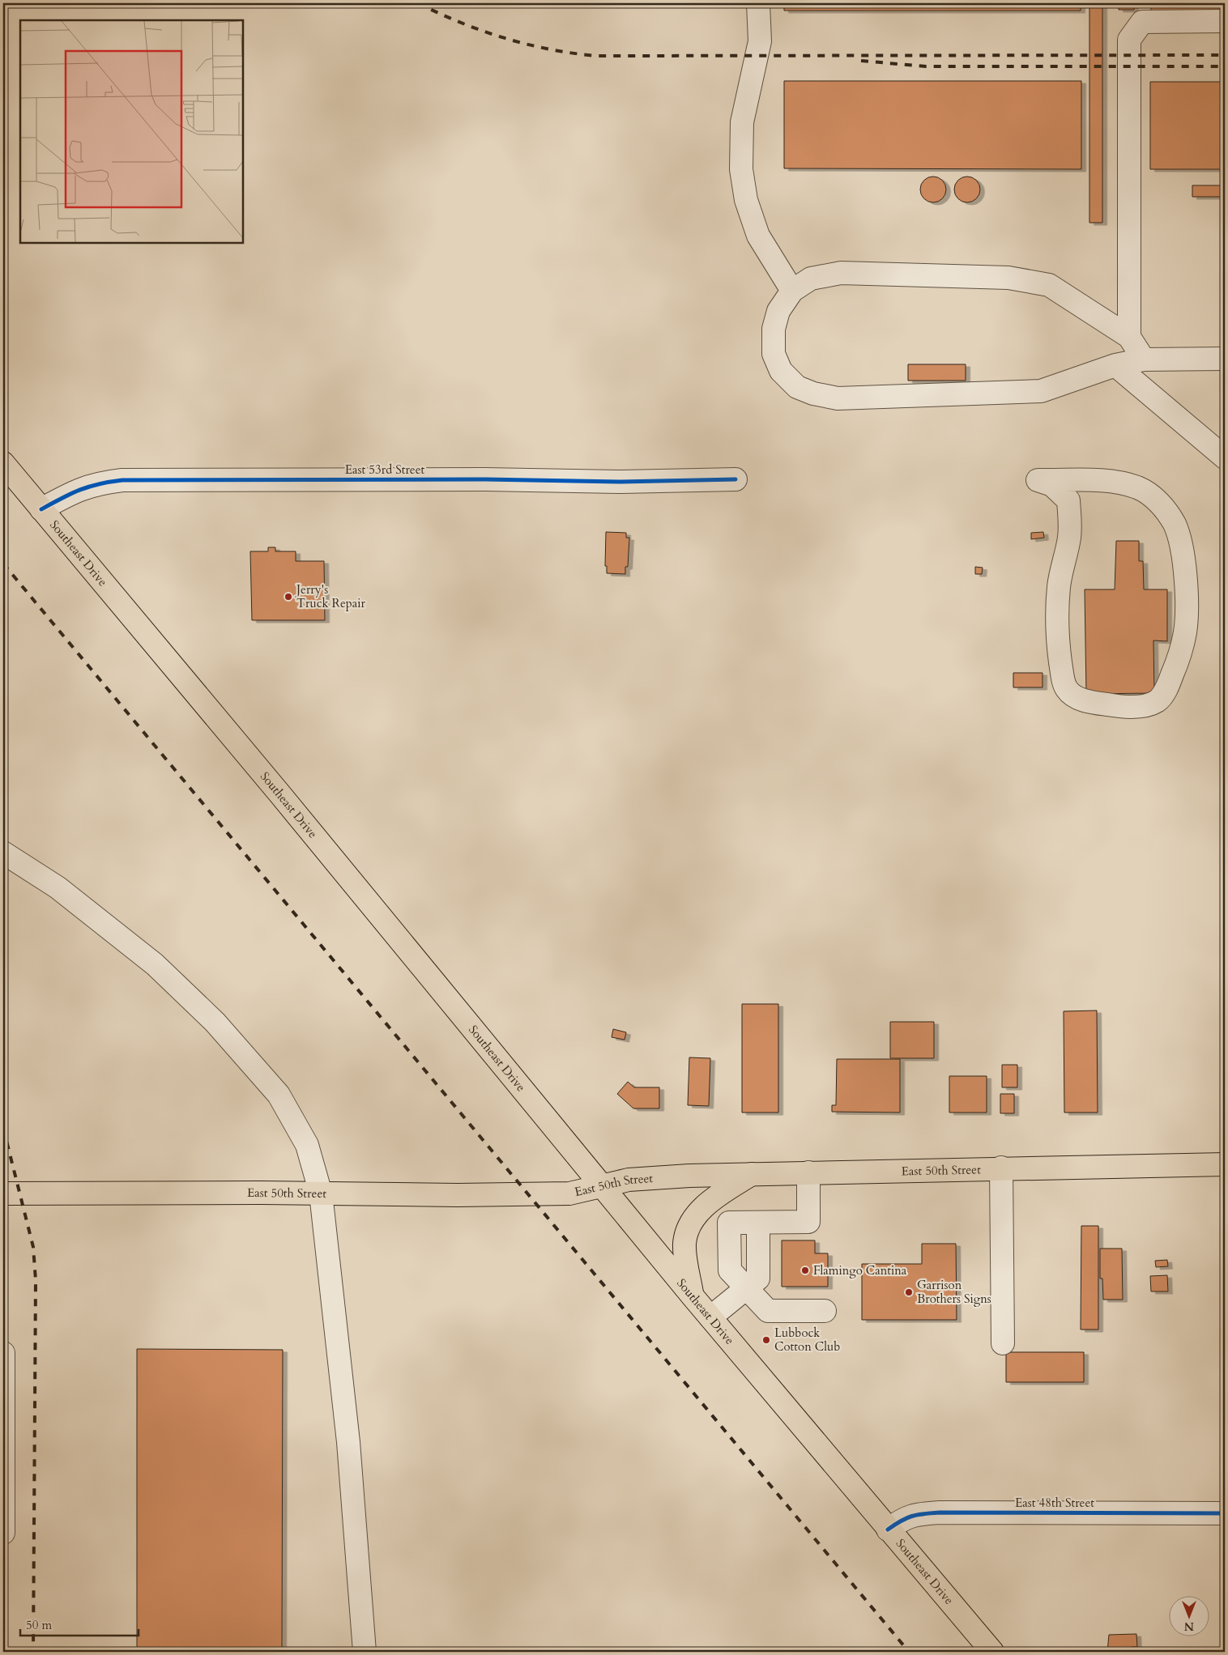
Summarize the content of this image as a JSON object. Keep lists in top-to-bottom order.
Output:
{
  "streets": {
    "main road": ["Southeast Drive", "East 50th Street"],
    "street": ["East 53rd Street", "East 48th Street"]
  },
  "crossings": [
    ["East 53rd Street", "Southeast Drive"],
    ["Southeast Drive", "East 50th Street"],
    ["Southeast Drive", "East 48th Street"]
  ],
  "places": [
    "Jerry's Truck Repair",
    "Flamingo Cantina",
    "Garrison Brothers Signs",
    "Lubbock Cotton Club"
  ],
  "scale_bar": "50 m",
  "north": "bottom"
}
